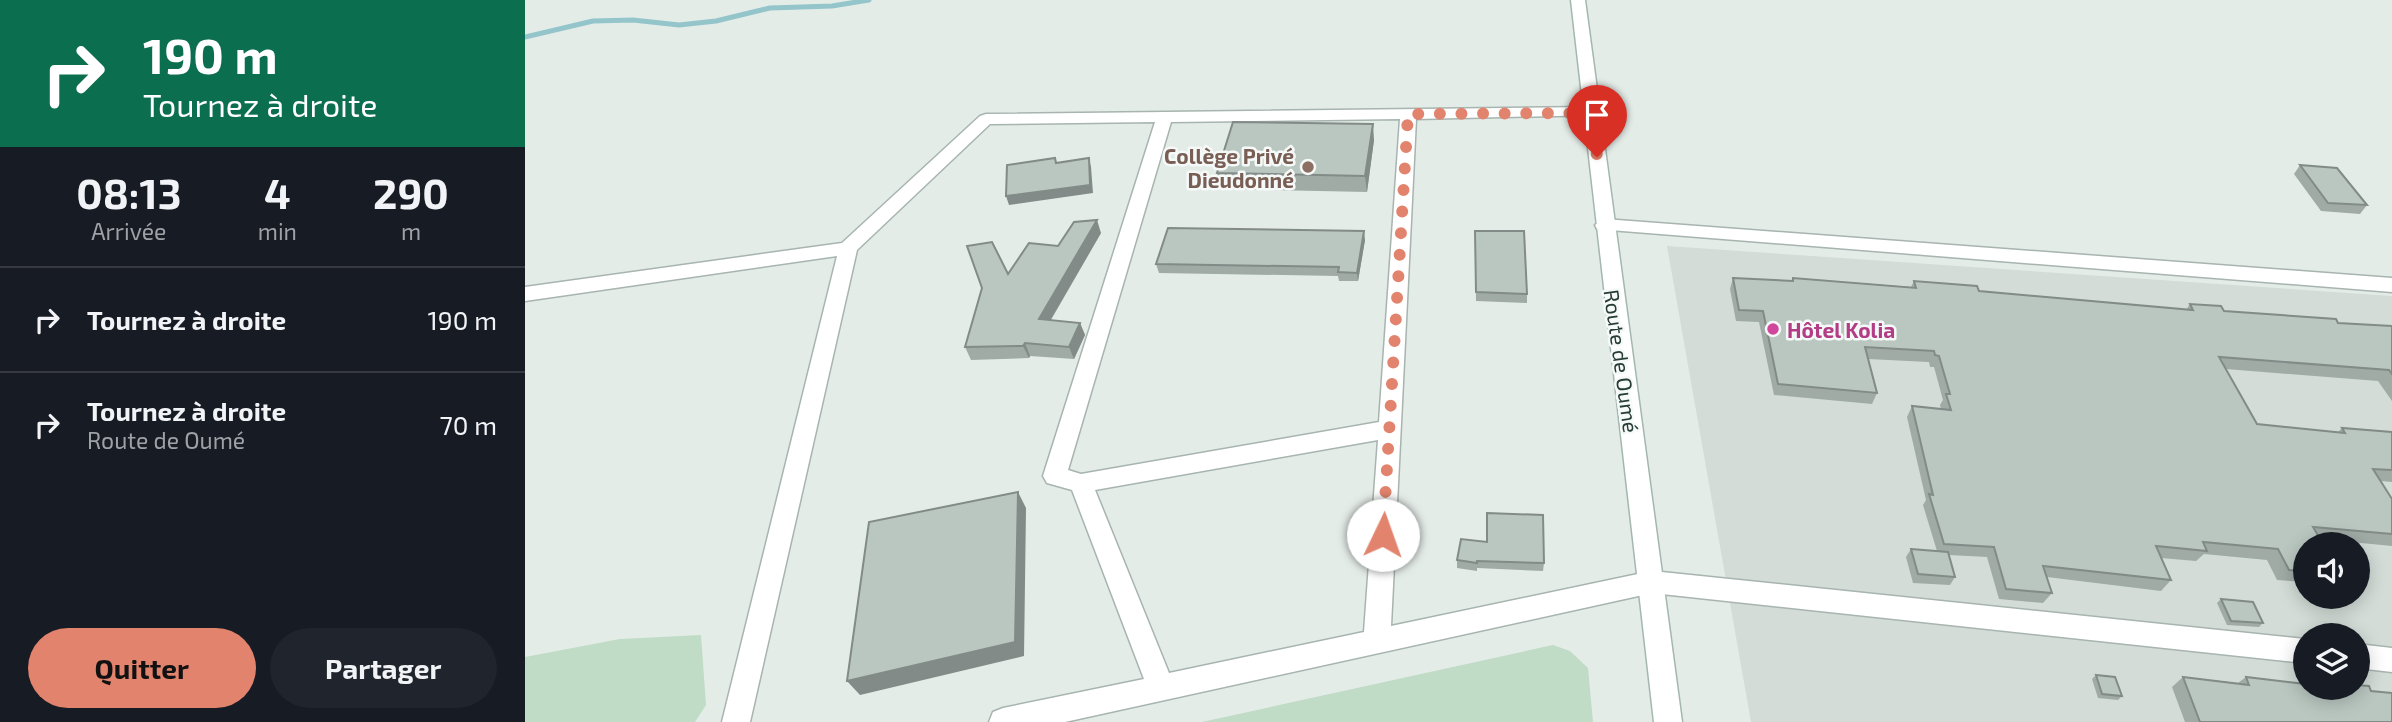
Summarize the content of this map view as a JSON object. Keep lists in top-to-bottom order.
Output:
{
  "streets": {
    "street": ["Route de Oumé"]
  },
  "places": ["Collège Privé Dieudonné", "Hôtel Kolia"],
  "page": {
    "turn": ["190 m", "Tournez à droite"],
    "eta": [
      "08:13",
      "Arrivée",
      "4",
      "min",
      "290",
      "m"
    ],
    "list": [
      {
        "name": "Tournez à droite",
        "value": "190 m"
      },
      {
        "name": "Tournez à droite",
        "note": "Route de Oumé",
        "value": "70 m"
      }
    ],
    "buttons": ["Quitter", "Partager"]
  }
}
